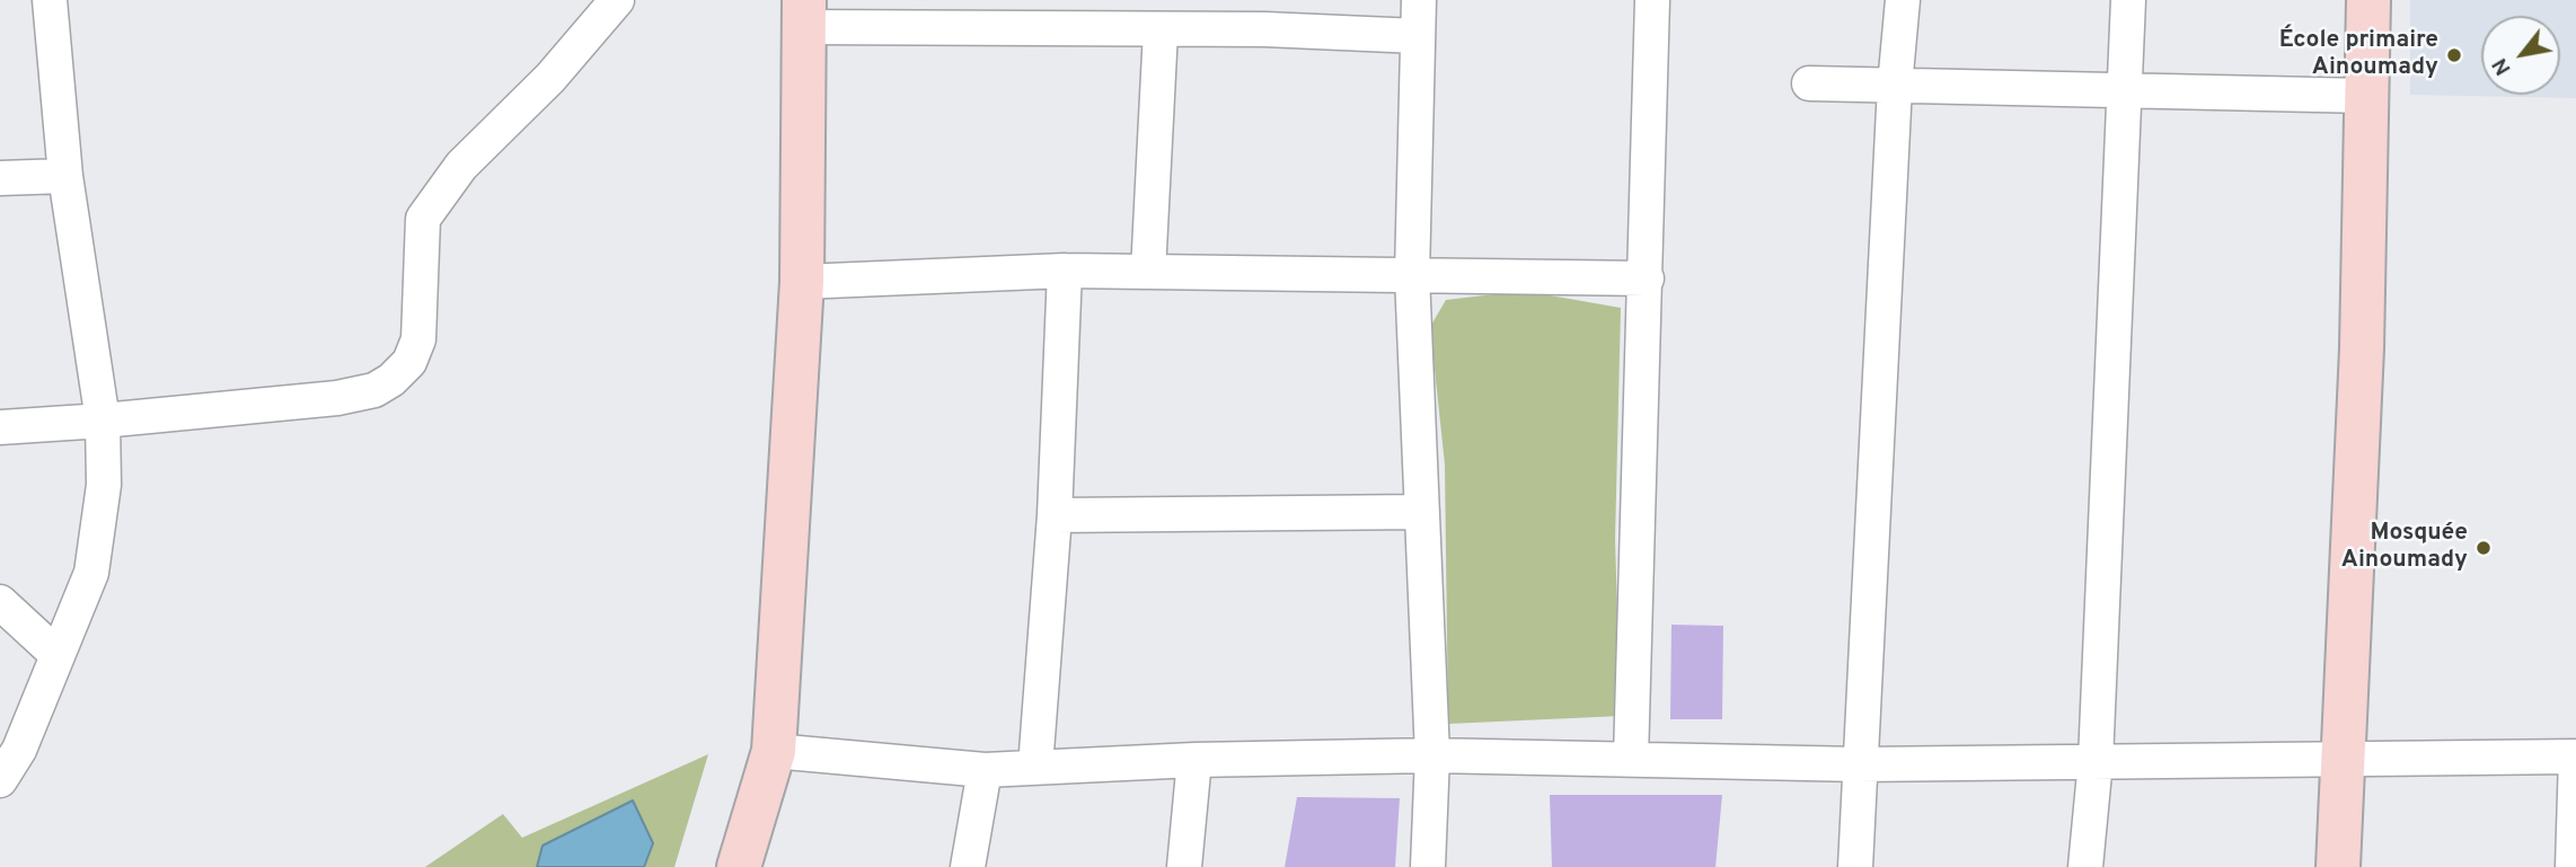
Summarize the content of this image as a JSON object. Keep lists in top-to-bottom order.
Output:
{
  "places": ["École primaire Ainoumady", "Mosquée Ainoumady"],
  "north": "bottom left"
}
